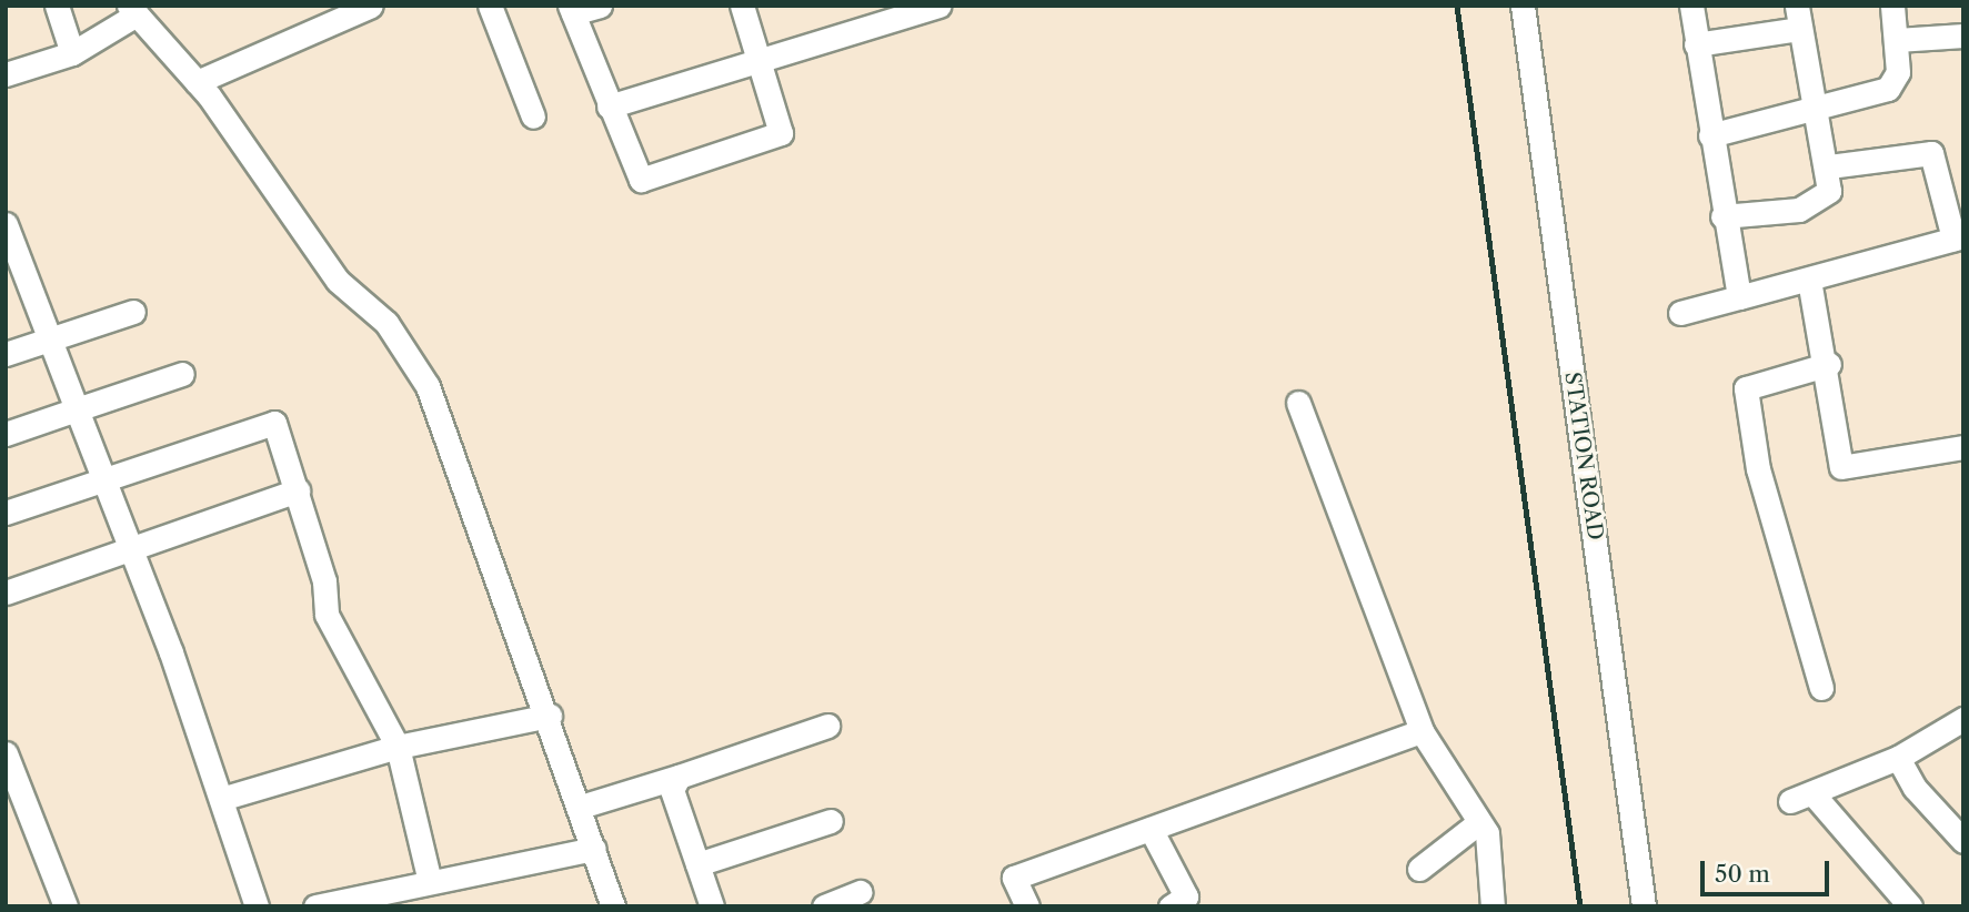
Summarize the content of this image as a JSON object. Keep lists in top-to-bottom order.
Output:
{
  "streets": {
    "street": ["STATION ROAD"]
  },
  "scale_bar": "50 m"
}
